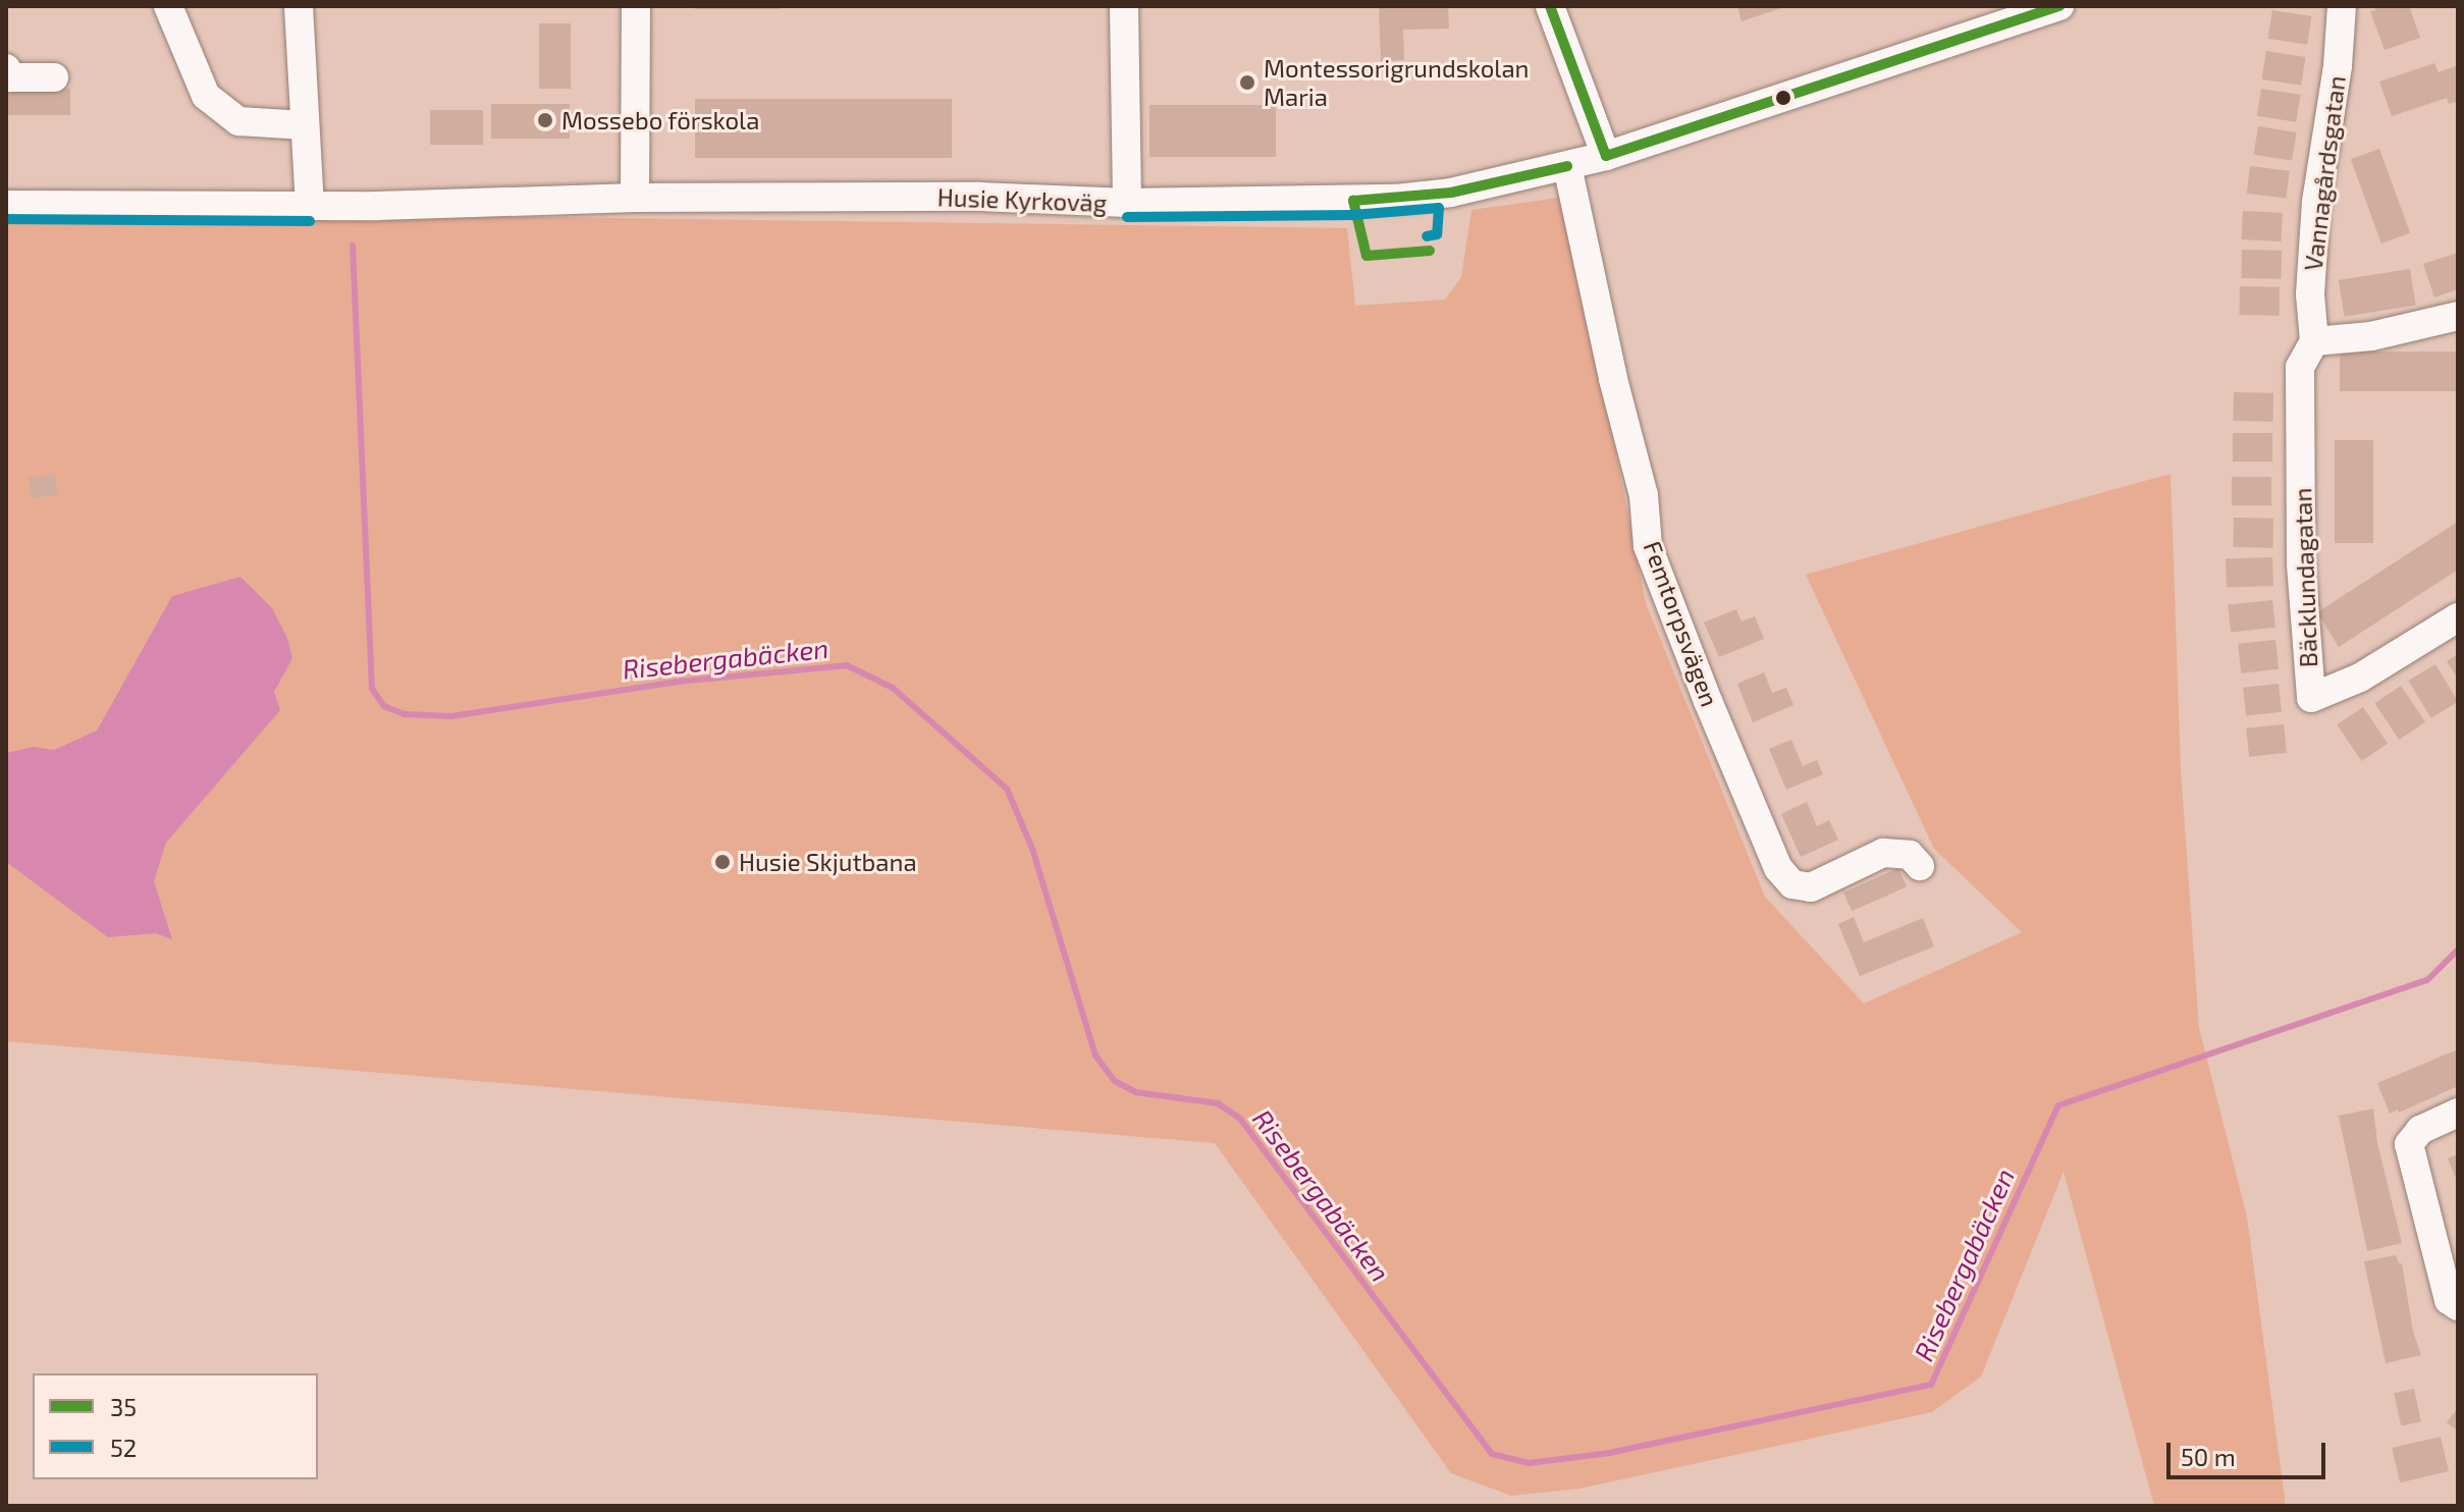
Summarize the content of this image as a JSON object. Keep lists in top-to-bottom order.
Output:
{
  "streets": {
    "street": [
      "Vannagårdsgatan",
      "Husie Kyrkoväg",
      "Bäcklundagatan",
      "Femtorpsvägen"
    ]
  },
  "crossings": [
    ["Vannagårdsgatan", "Bäcklundagatan"],
    ["Husie Kyrkoväg", "Femtorpsvägen"]
  ],
  "water": ["Risebergabäcken"],
  "places": ["Montessorigrundskolan Maria", "Mossebo förskola", "Husie Skjutbana"],
  "lines": ["transit line 35", "transit line 52"],
  "legend": ["35", "52"],
  "scale_bar": "50 m"
}
